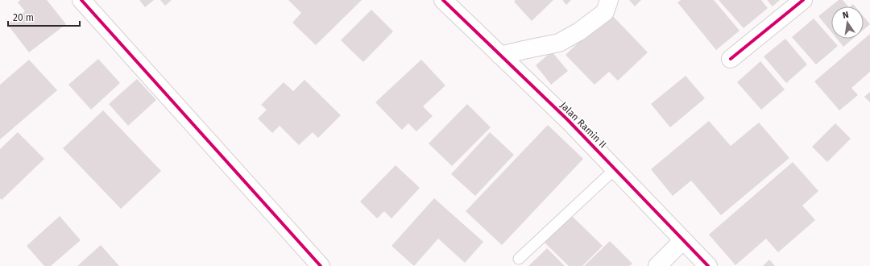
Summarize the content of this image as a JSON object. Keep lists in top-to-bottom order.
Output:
{
  "streets": {
    "street": ["Jalan Ramin II"]
  },
  "scale_bar": "20 m",
  "north": "top"
}
